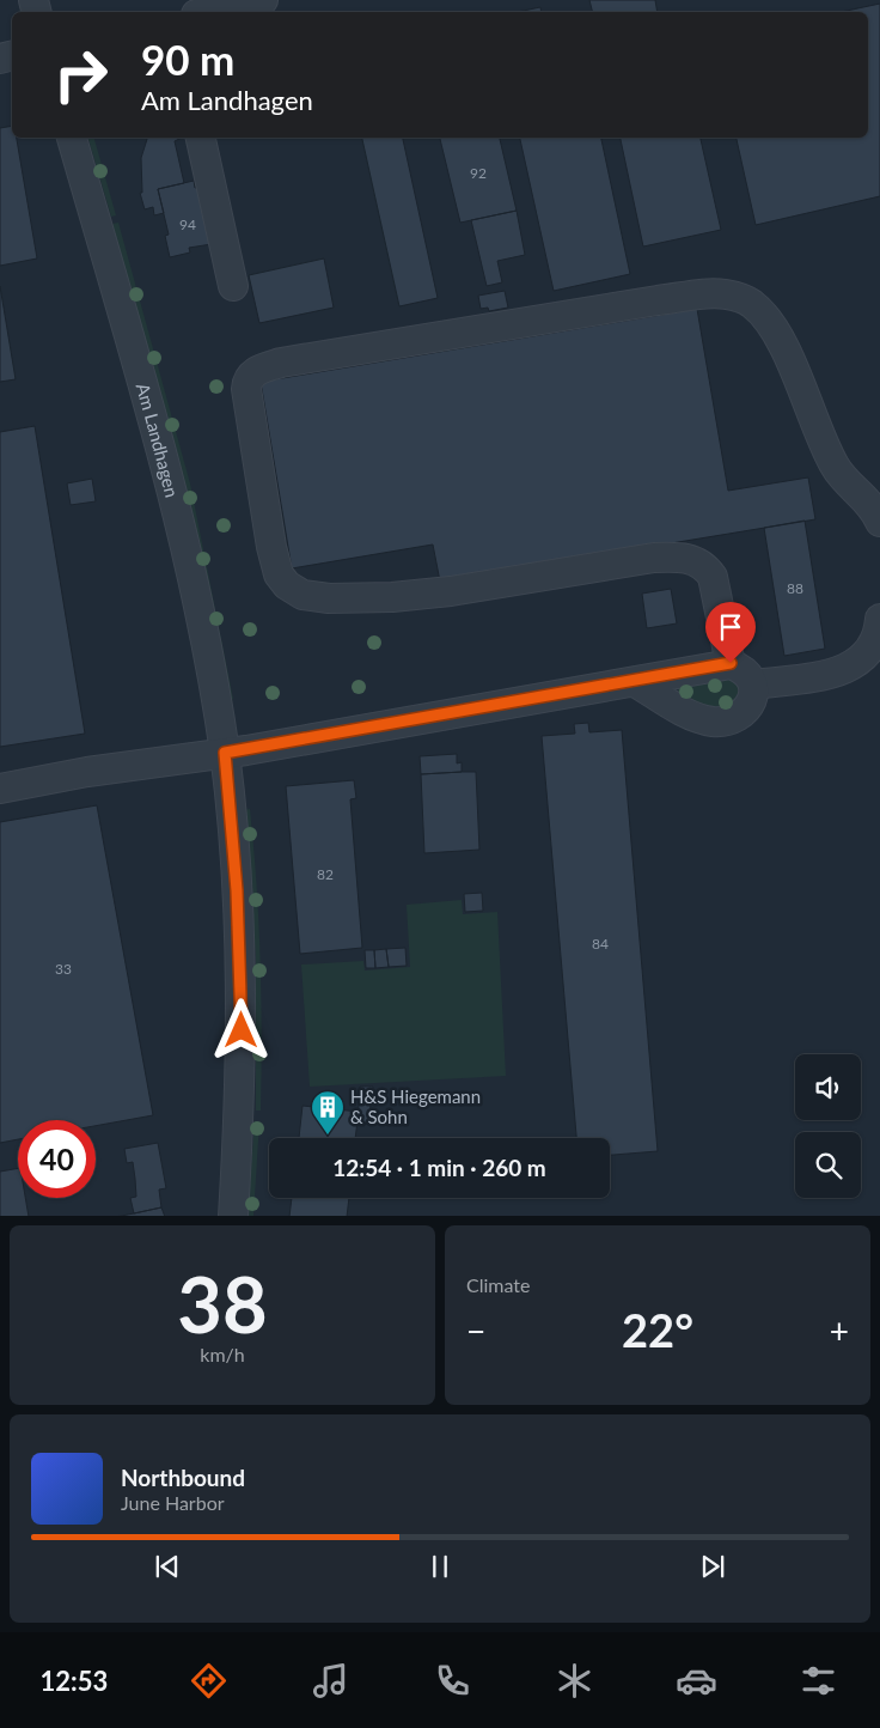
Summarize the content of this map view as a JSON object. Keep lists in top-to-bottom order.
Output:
{
  "streets": {
    "street": ["Am Landhagen"]
  },
  "places": {
    "building": ["H&S Hiegemann & Sohn"]
  },
  "house_numbers": [
    "92",
    "94",
    "88",
    "82",
    "84",
    "33"
  ],
  "page": {
    "turn": ["90 m", "Am Landhagen"],
    "limit": "40",
    "trip": "12:54 · 1 min · 260 m",
    "tile": [
      ["38", "km/h"],
      "Climate"
    ],
    "heat": ["−", "22°", "+"],
    "song": ["Northbound", "June Harbor"],
    "tabs": "12:53"
  }
}
